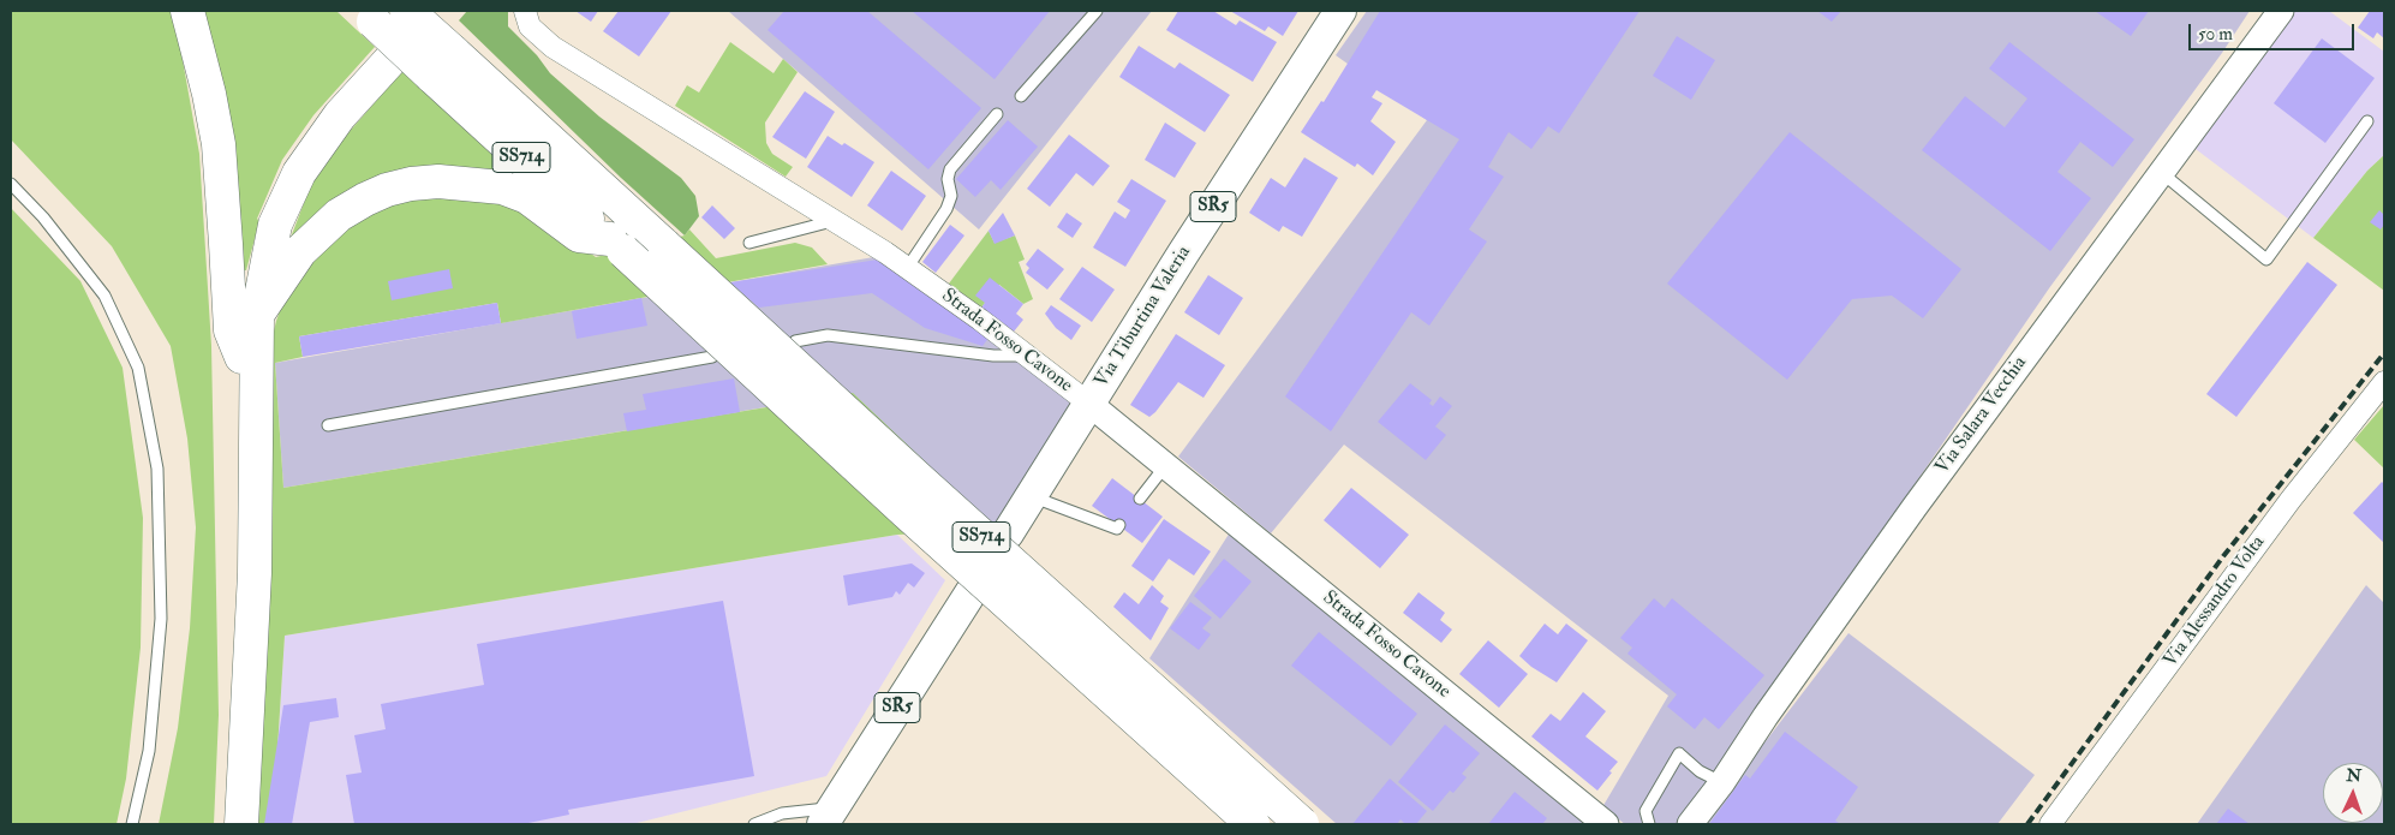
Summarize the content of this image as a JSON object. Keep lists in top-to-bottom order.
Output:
{
  "streets": {
    "highway": ["SS714"],
    "main road": ["SR5", "Via Tiburtina Valeria"],
    "street": ["Strada Fosso Cavone", "Via Salara Vecchia", "Via Alessandro Volta"]
  },
  "crossings": [
    ["Via Tiburtina Valeria", "Strada Fosso Cavone"]
  ],
  "scale_bar": "50 m",
  "north": "top"
}
